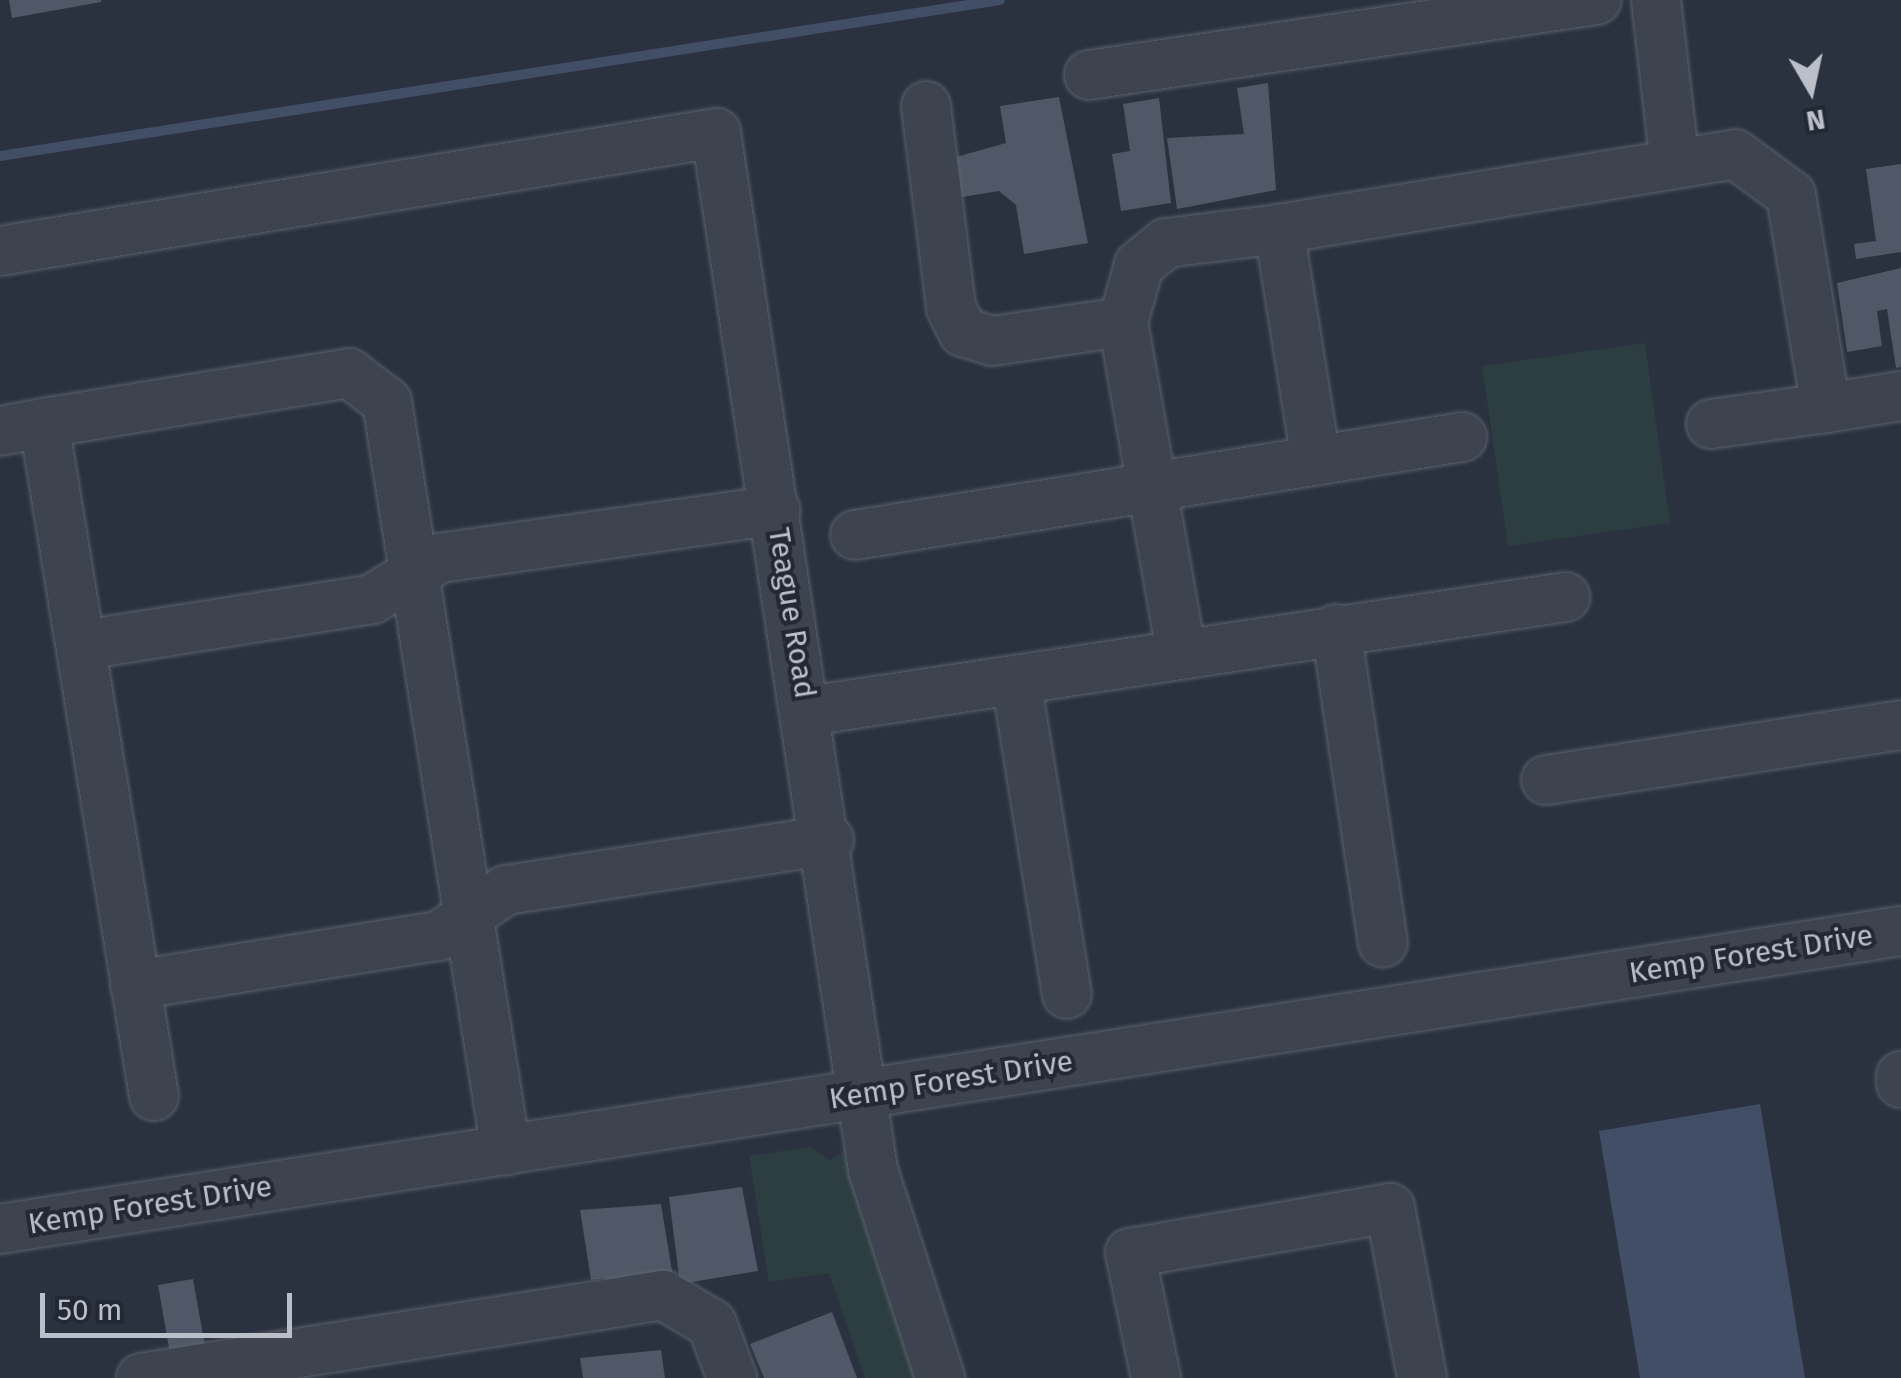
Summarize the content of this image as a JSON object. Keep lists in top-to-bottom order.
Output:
{
  "streets": {
    "street": ["Teague Road", "Kemp Forest Drive"]
  },
  "crossings": [
    ["Teague Road", "Kemp Forest Drive"]
  ],
  "scale_bar": "50 m",
  "north": "bottom"
}
